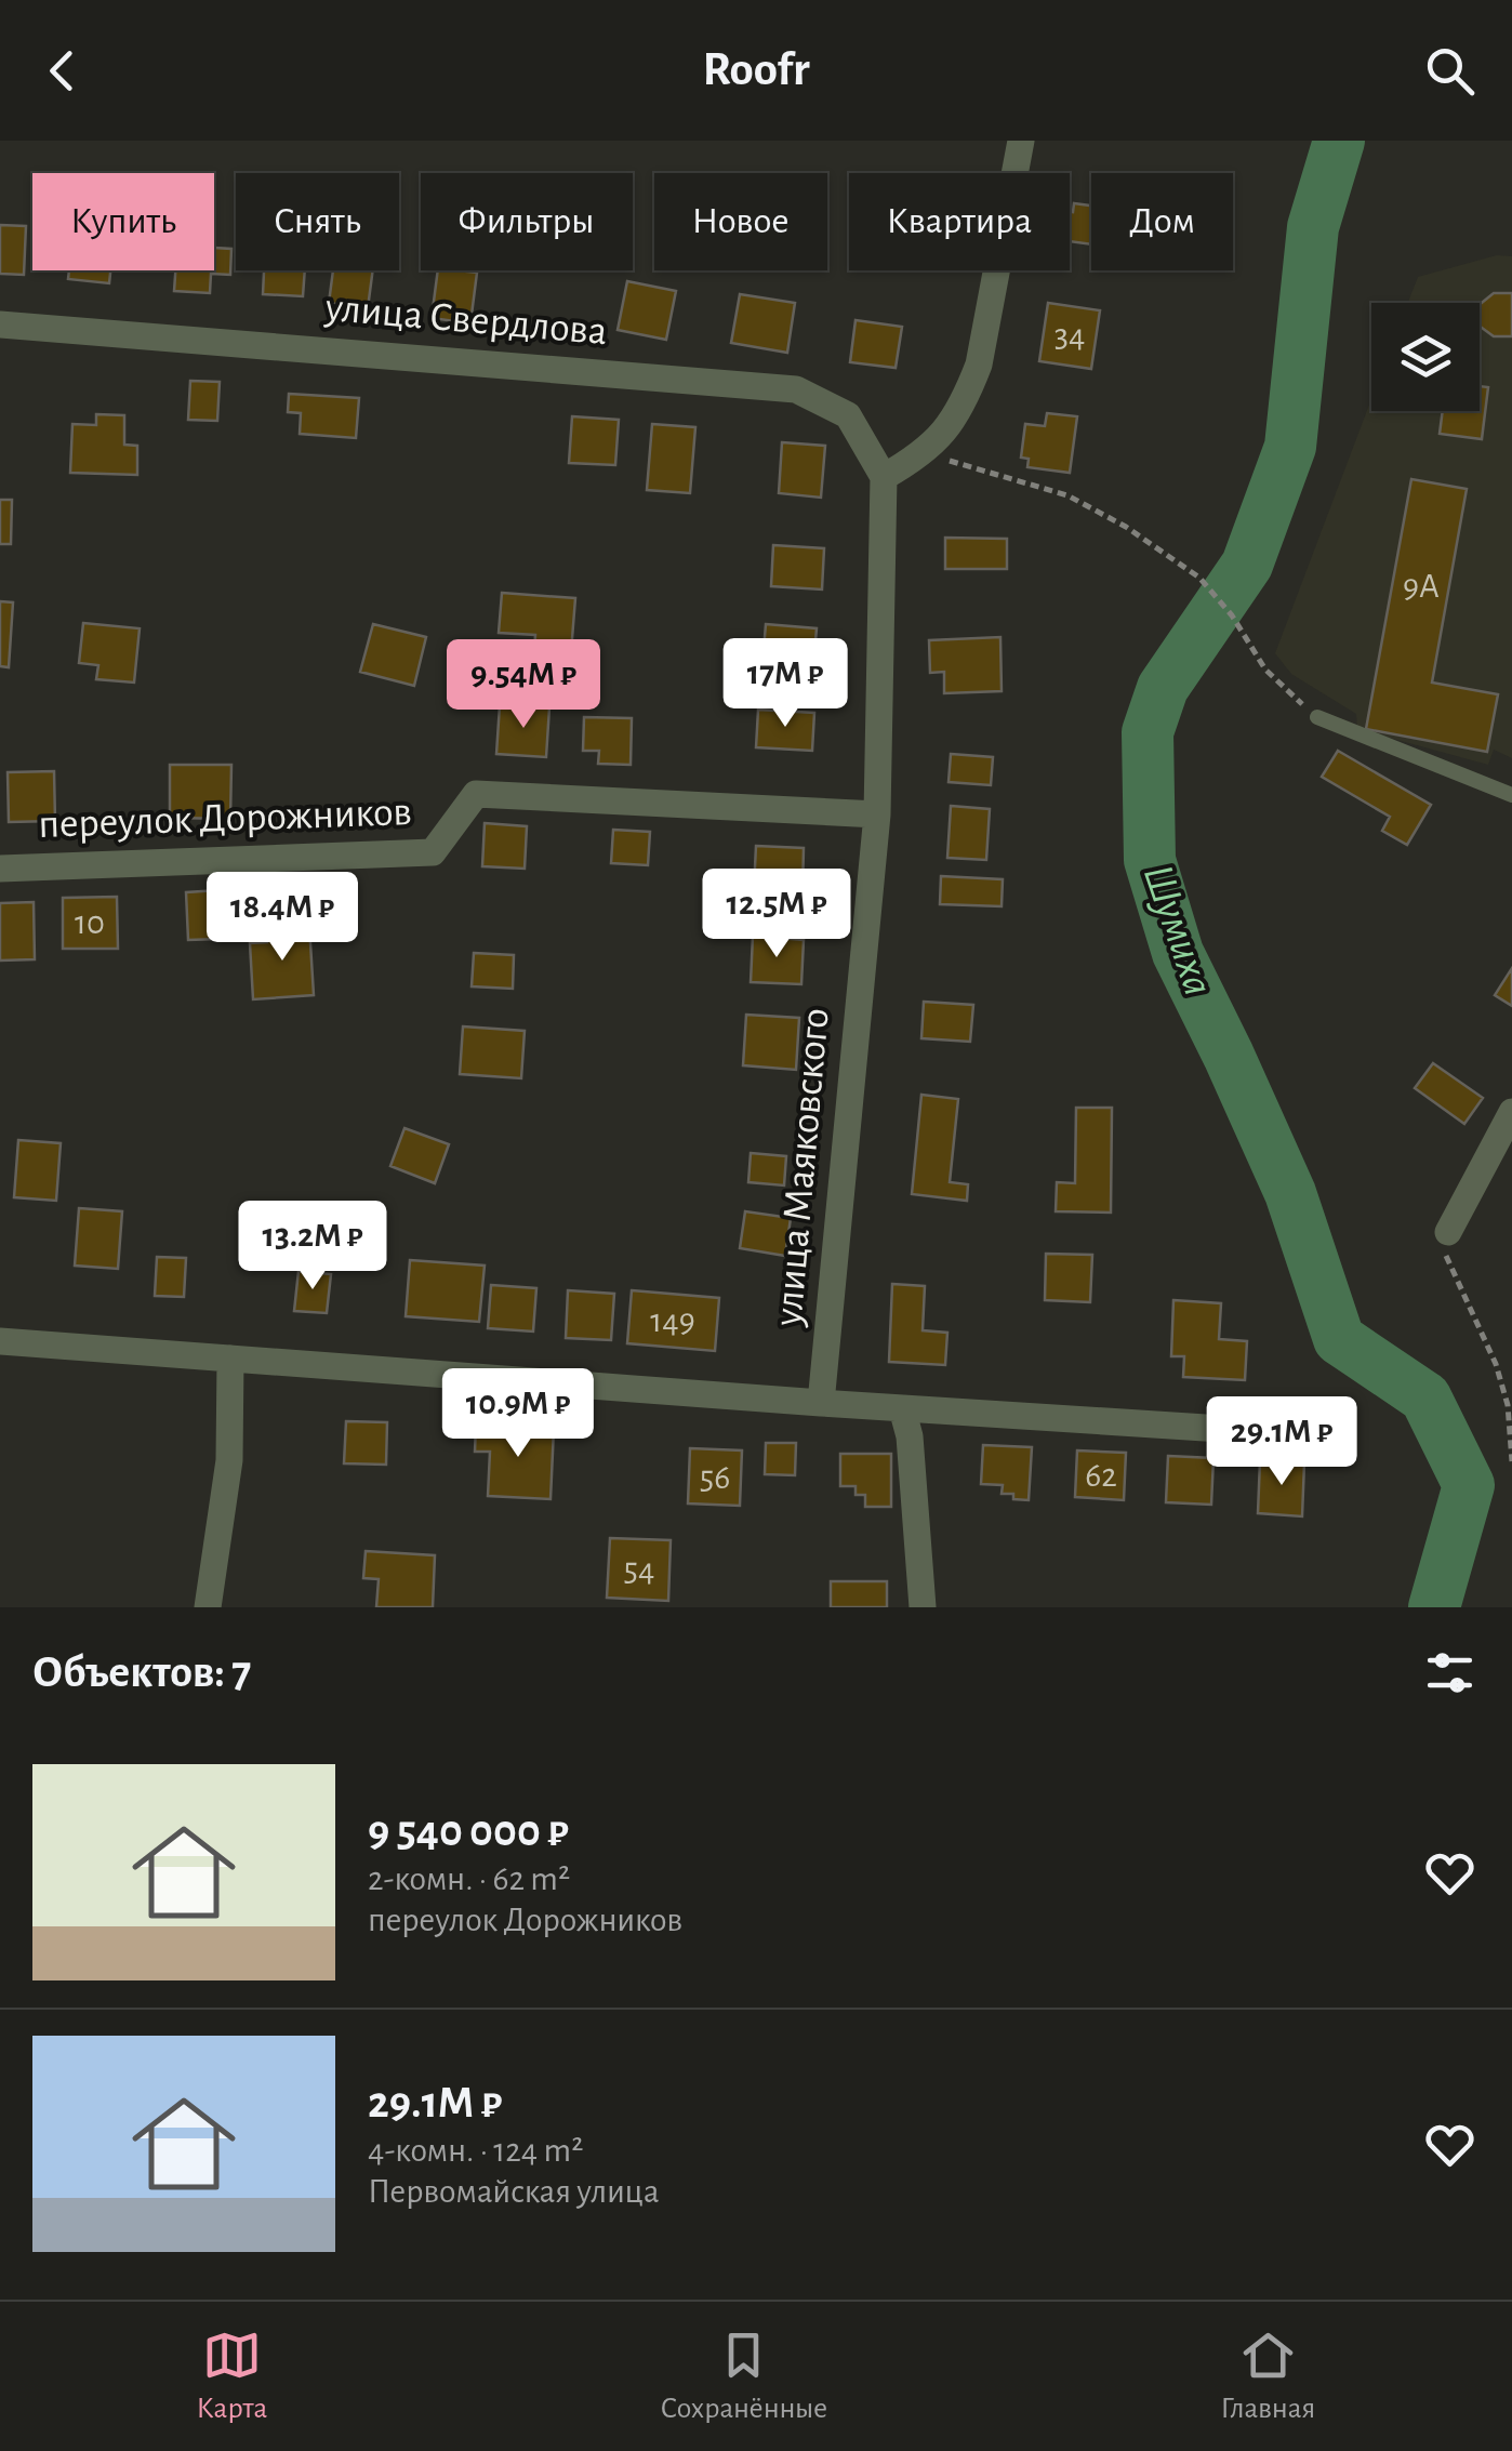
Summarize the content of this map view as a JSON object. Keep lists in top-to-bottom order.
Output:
{
  "streets": {
    "street": ["улица Свердлова", "переулок Дорожников", "улица Маяковского"]
  },
  "crossings": [
    ["улица Свердлова", "улица Маяковского"],
    ["переулок Дорожников", "улица Маяковского"]
  ],
  "water": ["Шумиха"],
  "house_numbers": [
    "34",
    "9А",
    "10",
    "149",
    "62",
    "56",
    "54"
  ],
  "page": {
    "header": "Roofr",
    "chip": [
      "Купить",
      "Снять",
      "Фильтры",
      "Новое",
      "Квартира",
      "Дом"
    ],
    "price": [
      "17M ₽",
      "9.54M ₽",
      "12.5M ₽",
      "18.4M ₽",
      "13.2M ₽",
      "10.9M ₽",
      "29.1M ₽"
    ],
    "heading": "Объектов: 7",
    "list": [
      {
        "name": "9 540 000 ₽",
        "note": "2-комн. · 62 m² · переулок Дорожников"
      },
      {
        "name": "29.1M ₽",
        "note": "4-комн. · 124 m² · Первомайская улица"
      }
    ],
    "tabs": ["Карта", "Сохранённые", "Главная"]
  }
}
